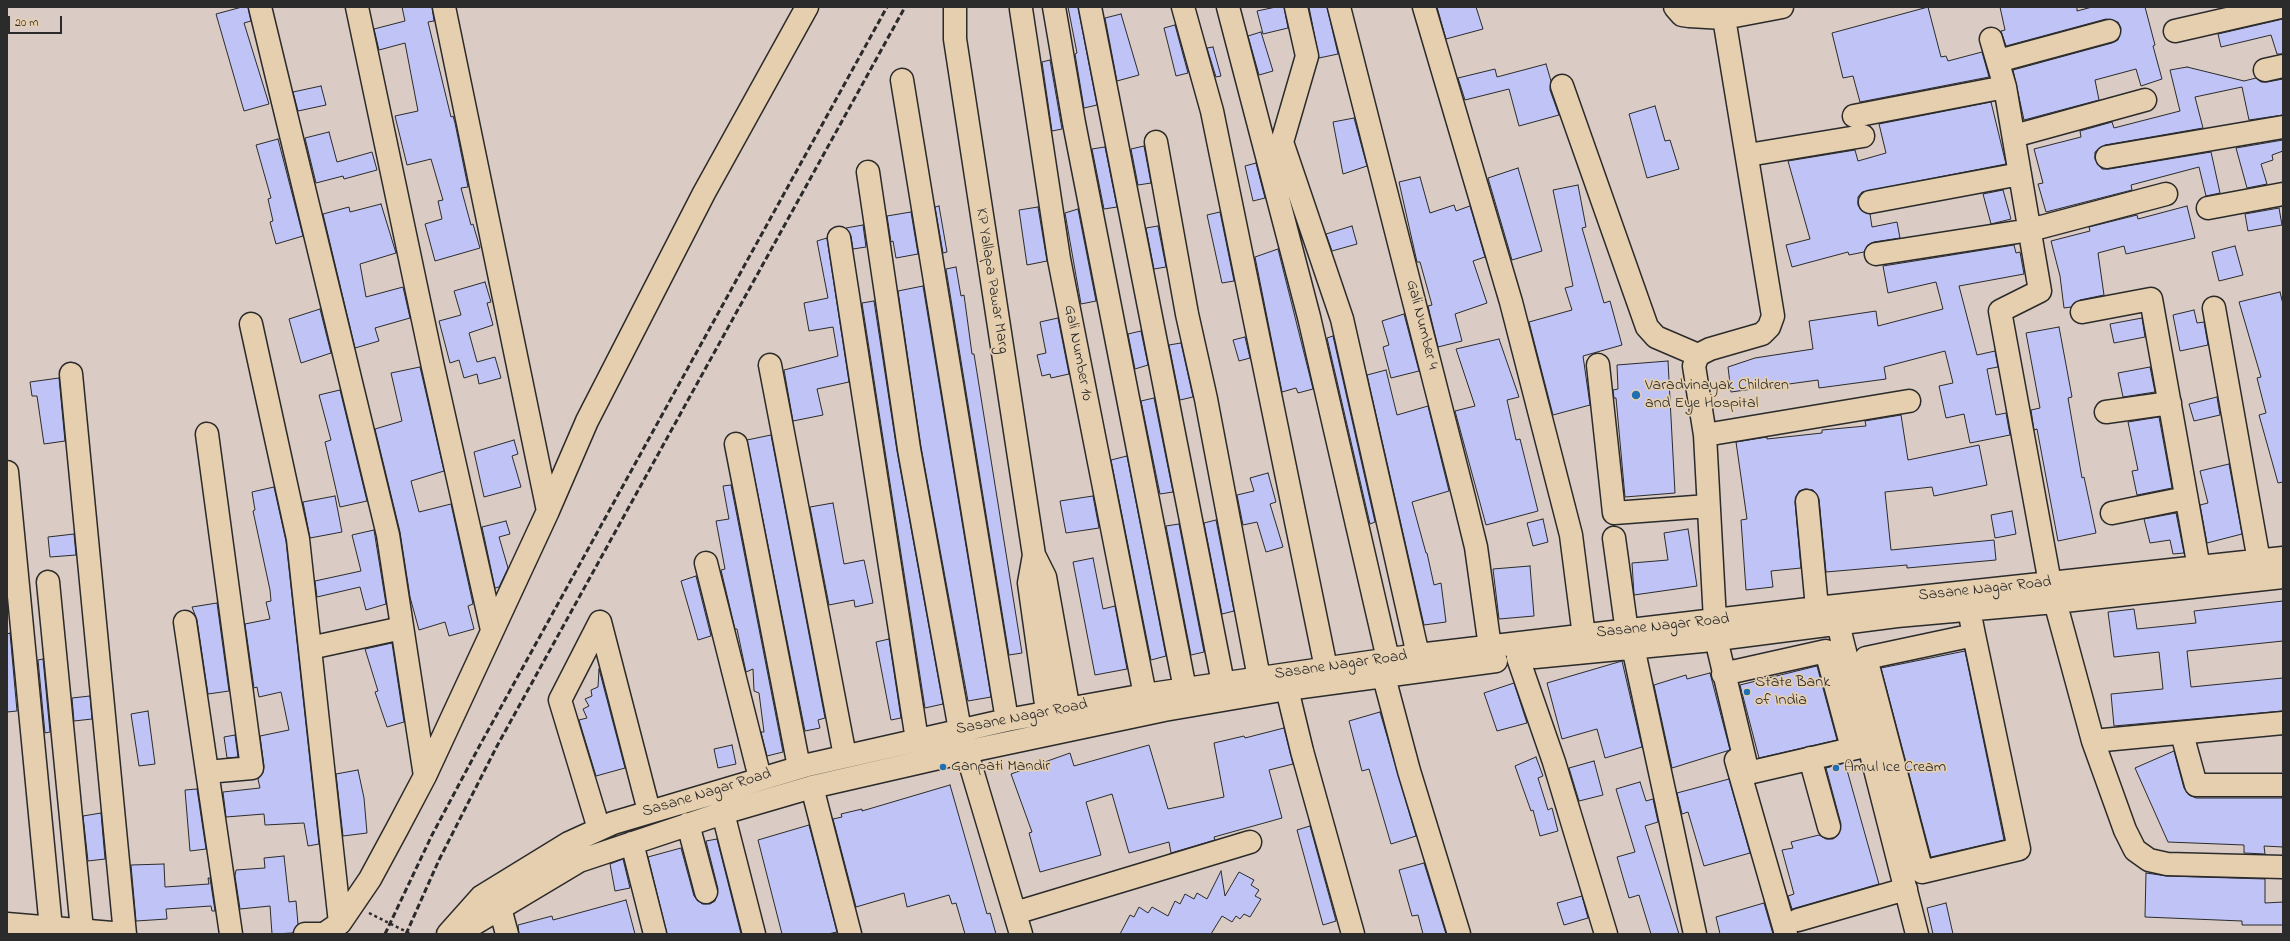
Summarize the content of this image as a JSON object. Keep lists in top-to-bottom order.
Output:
{
  "streets": {
    "street": [
      "KP Yallapa Pawar Marg",
      "Gali Number 4",
      "Gali Number 10",
      "Sasane Nagar Road"
    ]
  },
  "crossings": [
    ["KP Yallapa Pawar Marg", "Sasane Nagar Road"],
    ["Gali Number 4", "Sasane Nagar Road"],
    ["Gali Number 10", "Sasane Nagar Road"]
  ],
  "places": [
    "Varadvinayak Children and Eye Hospital",
    "State Bank of India",
    "Ganpati Mandir",
    "Amul Ice Cream"
  ],
  "scale_bar": "20 m"
}
